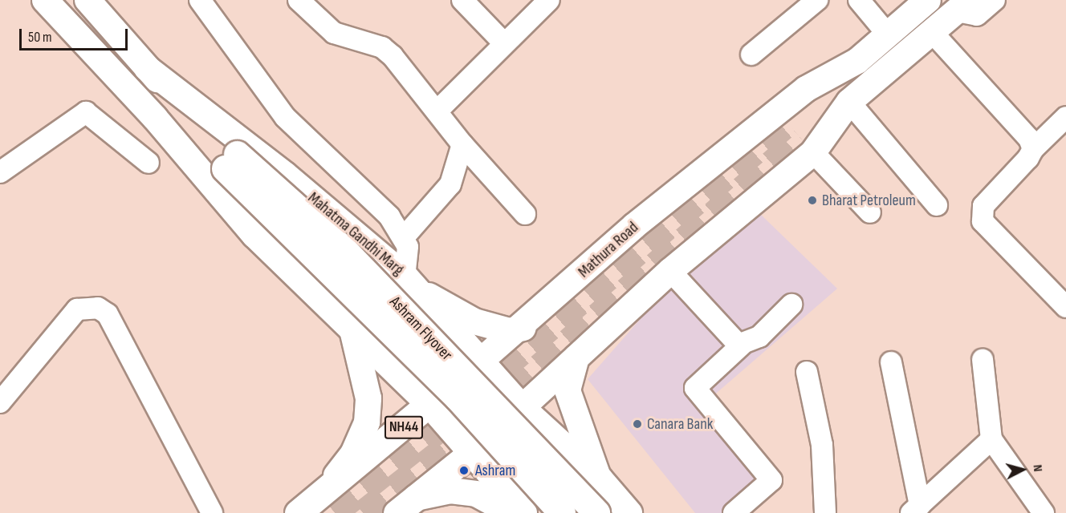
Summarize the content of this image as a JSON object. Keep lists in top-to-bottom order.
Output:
{
  "streets": {
    "highway": ["Mathura Road", "Ashram Flyover", "NH44"],
    "main road": ["Mahatma Gandhi Marg"]
  },
  "crossings": [
    ["Mahatma Gandhi Marg", "Mathura Road"]
  ],
  "places": ["Bharat Petroleum", "Canara Bank", "Ashram"],
  "scale_bar": "50 m",
  "north": "right"
}
